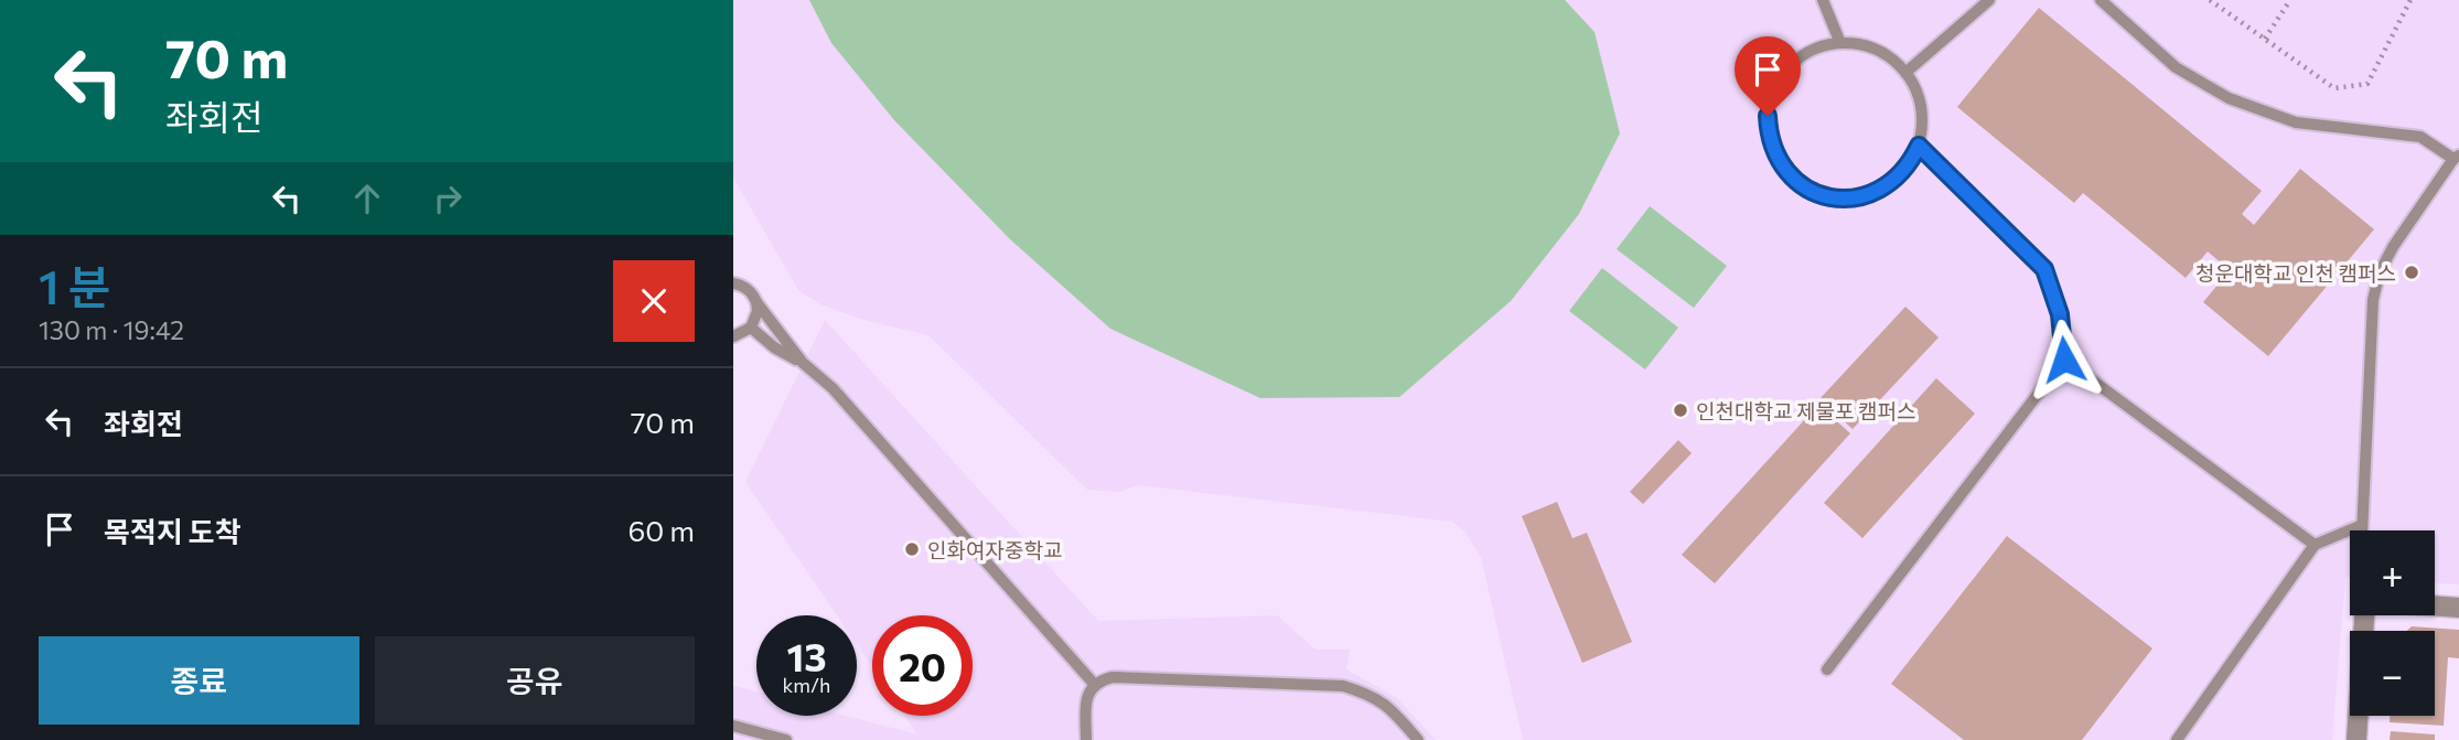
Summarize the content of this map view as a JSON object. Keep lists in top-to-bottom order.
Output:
{
  "places": ["청운대학교 인천 캠퍼스", "인천대학교 제물포 캠퍼스", "인화여자중학교"],
  "page": {
    "turn": ["70 m", "좌회전"],
    "heading": ["1 분", "130 m · 19:42"],
    "list": [
      {
        "name": "좌회전",
        "value": "70 m"
      },
      {
        "name": "목적지 도착",
        "value": "60 m"
      }
    ],
    "map_buttons": ["+", "−"],
    "speed": "13 km/h",
    "limit": "20",
    "buttons": ["종료", "공유"]
  }
}
